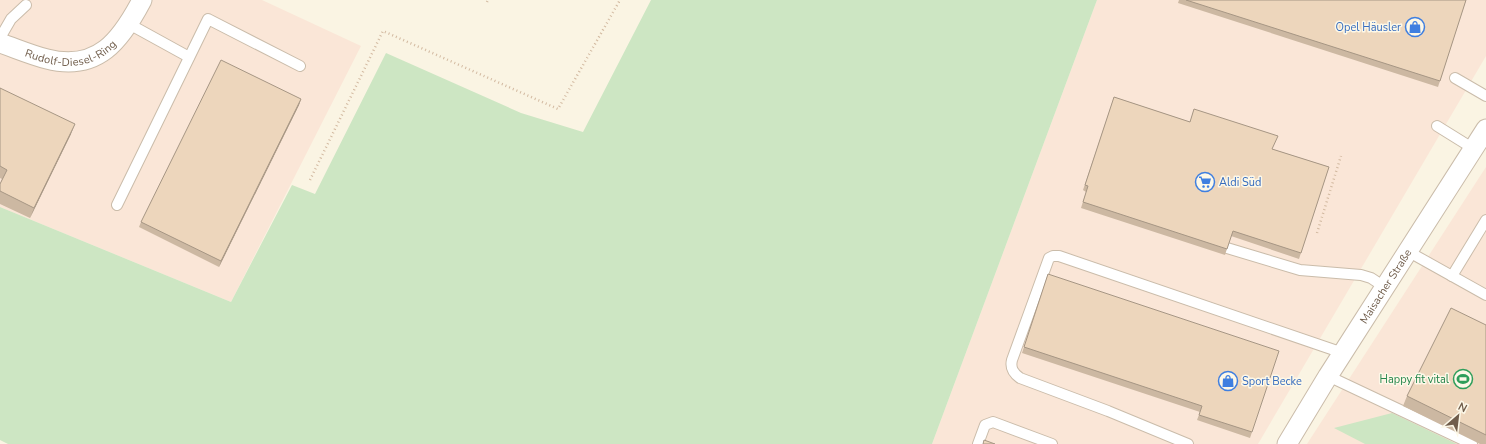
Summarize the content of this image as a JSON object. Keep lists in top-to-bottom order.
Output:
{
  "streets": {
    "street": ["Rudolf-Diesel-Ring", "Maisacher Straße"]
  },
  "places": {
    "shop": ["Opel Häusler", "Sport Becke"],
    "supermarket": ["Aldi Süd"],
    "sports": ["Happy fit vital"]
  },
  "north": "top right"
}
